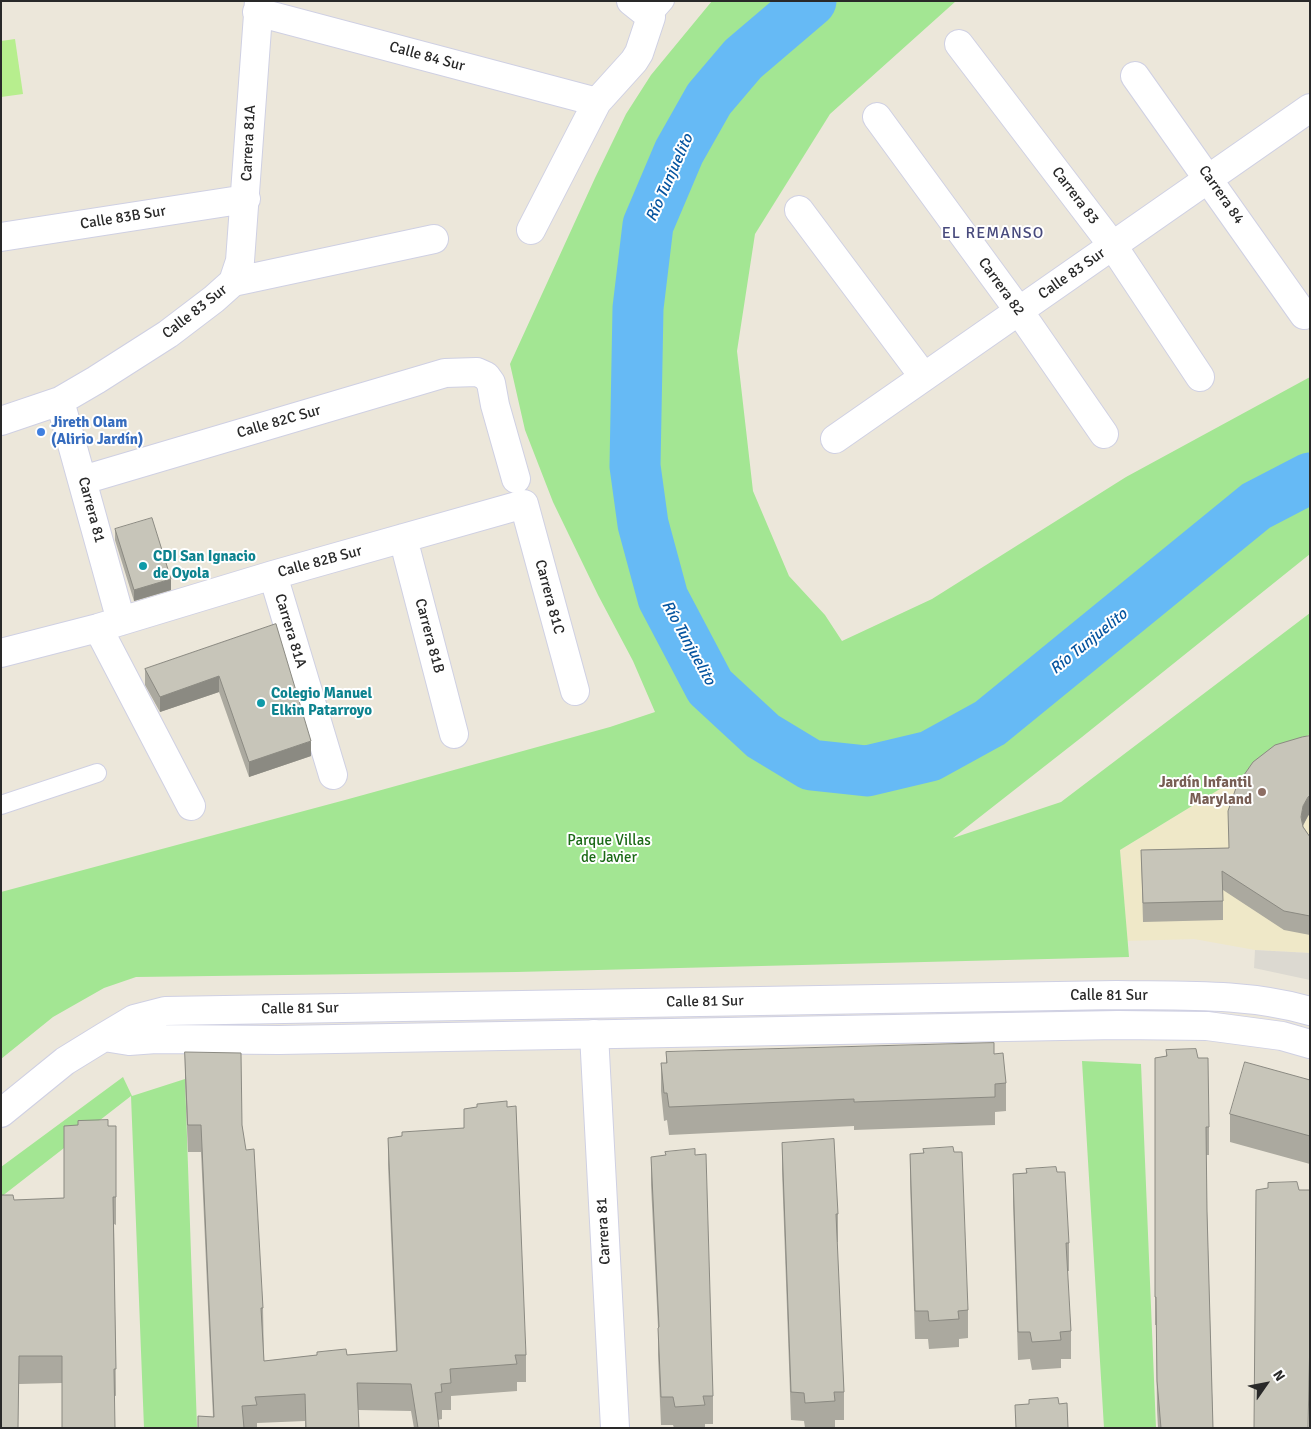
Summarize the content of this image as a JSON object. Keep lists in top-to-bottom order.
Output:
{
  "streets": {
    "street": [
      "Calle 84 Sur",
      "Carrera 81A",
      "Carrera 84",
      "Carrera 83",
      "Calle 83B Sur",
      "Calle 83 Sur",
      "Carrera 82",
      "Calle 82C Sur",
      "Carrera 81",
      "Calle 82B Sur",
      "Carrera 81C",
      "Carrera 81B",
      "Calle 81 Sur"
    ]
  },
  "crossings": [
    ["Calle 84 Sur", "Carrera 81A"],
    ["Carrera 81A", "Calle 83B Sur"],
    ["Carrera 81A", "Calle 83 Sur"],
    ["Carrera 81A", "Calle 82B Sur"],
    ["Carrera 84", "Calle 83 Sur"],
    ["Carrera 83", "Calle 83 Sur"],
    ["Calle 83 Sur", "Carrera 82"],
    ["Calle 83 Sur", "Carrera 81"],
    ["Calle 82C Sur", "Carrera 81"],
    ["Carrera 81", "Calle 82B Sur"],
    ["Carrera 81", "Calle 81 Sur"],
    ["Calle 82B Sur", "Carrera 81C"],
    ["Calle 82B Sur", "Carrera 81B"]
  ],
  "districts": ["EL REMANSO"],
  "water": ["Río Tunjuelito"],
  "parks": ["Parque Villas de Javier"],
  "places": [
    "Jireth Olam (Alirio Jardín)",
    "CDI San Ignacio de Oyola",
    "Colegio Manuel Elkin Patarroyo",
    "Jardín Infantil Maryland"
  ],
  "north": "top right"
}
